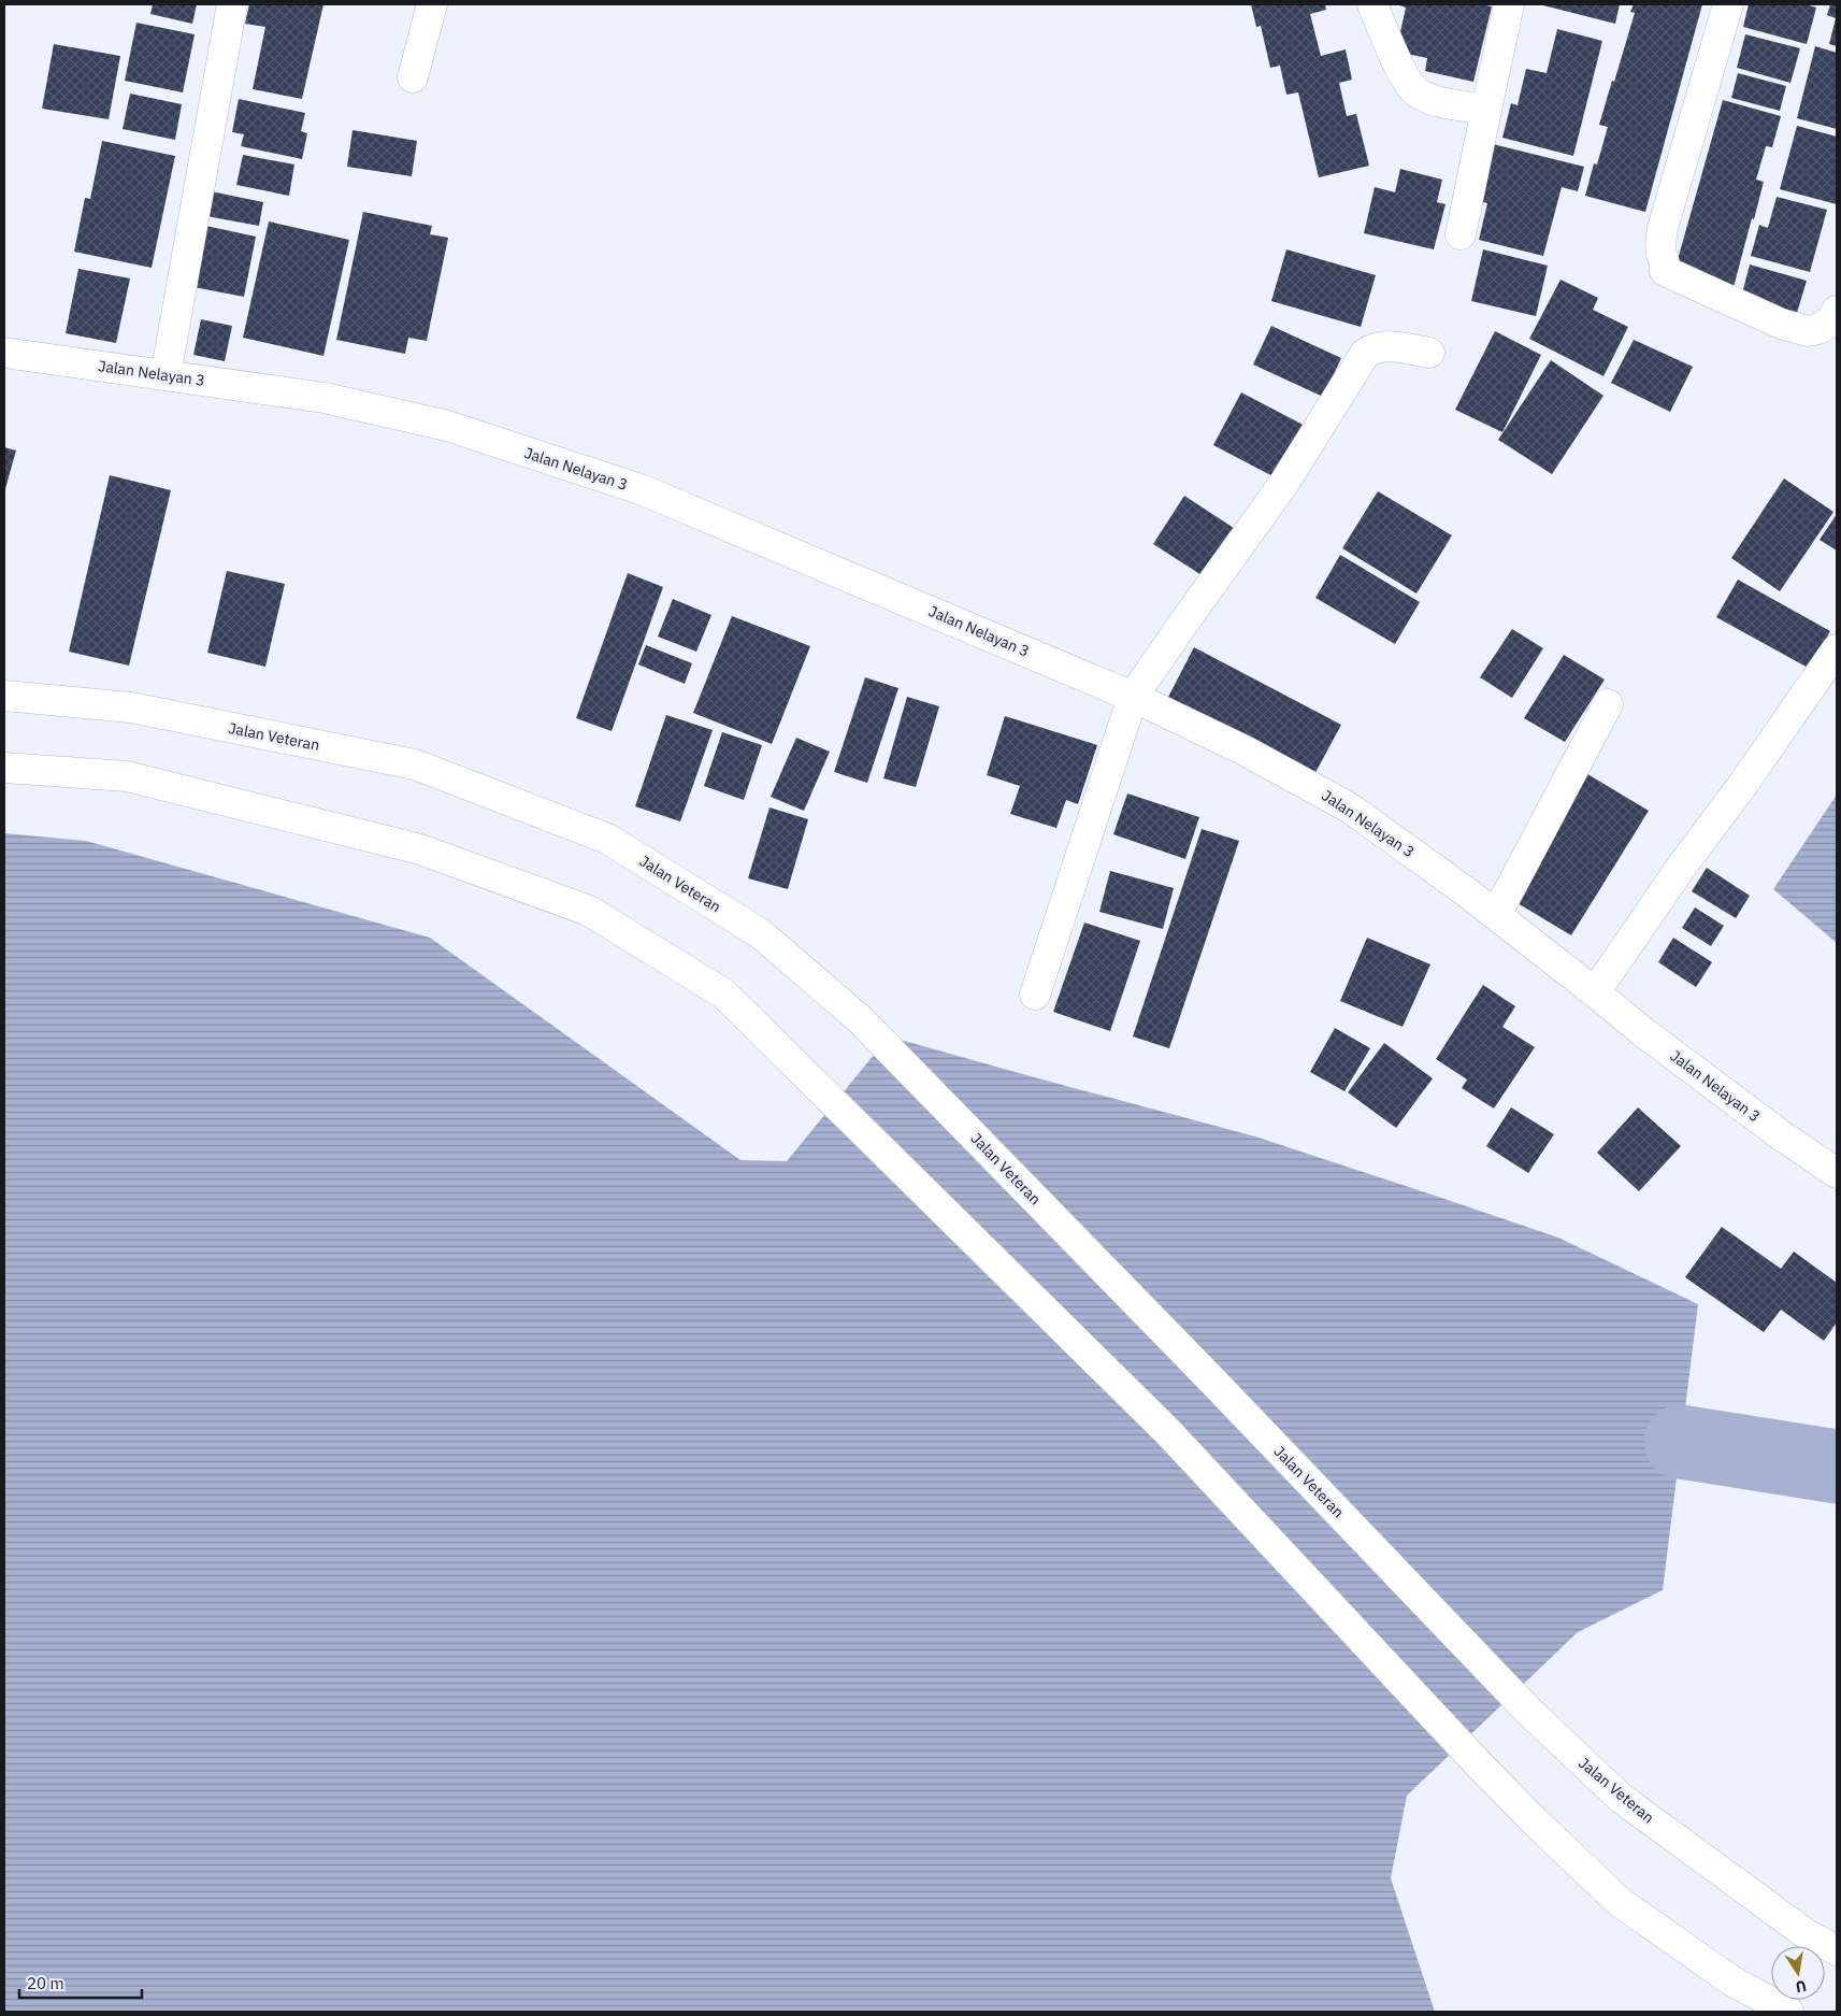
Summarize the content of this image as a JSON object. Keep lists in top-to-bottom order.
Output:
{
  "streets": {
    "main road": ["Jalan Nelayan 3", "Jalan Veteran"]
  },
  "scale_bar": "20 m",
  "north": "bottom"
}
